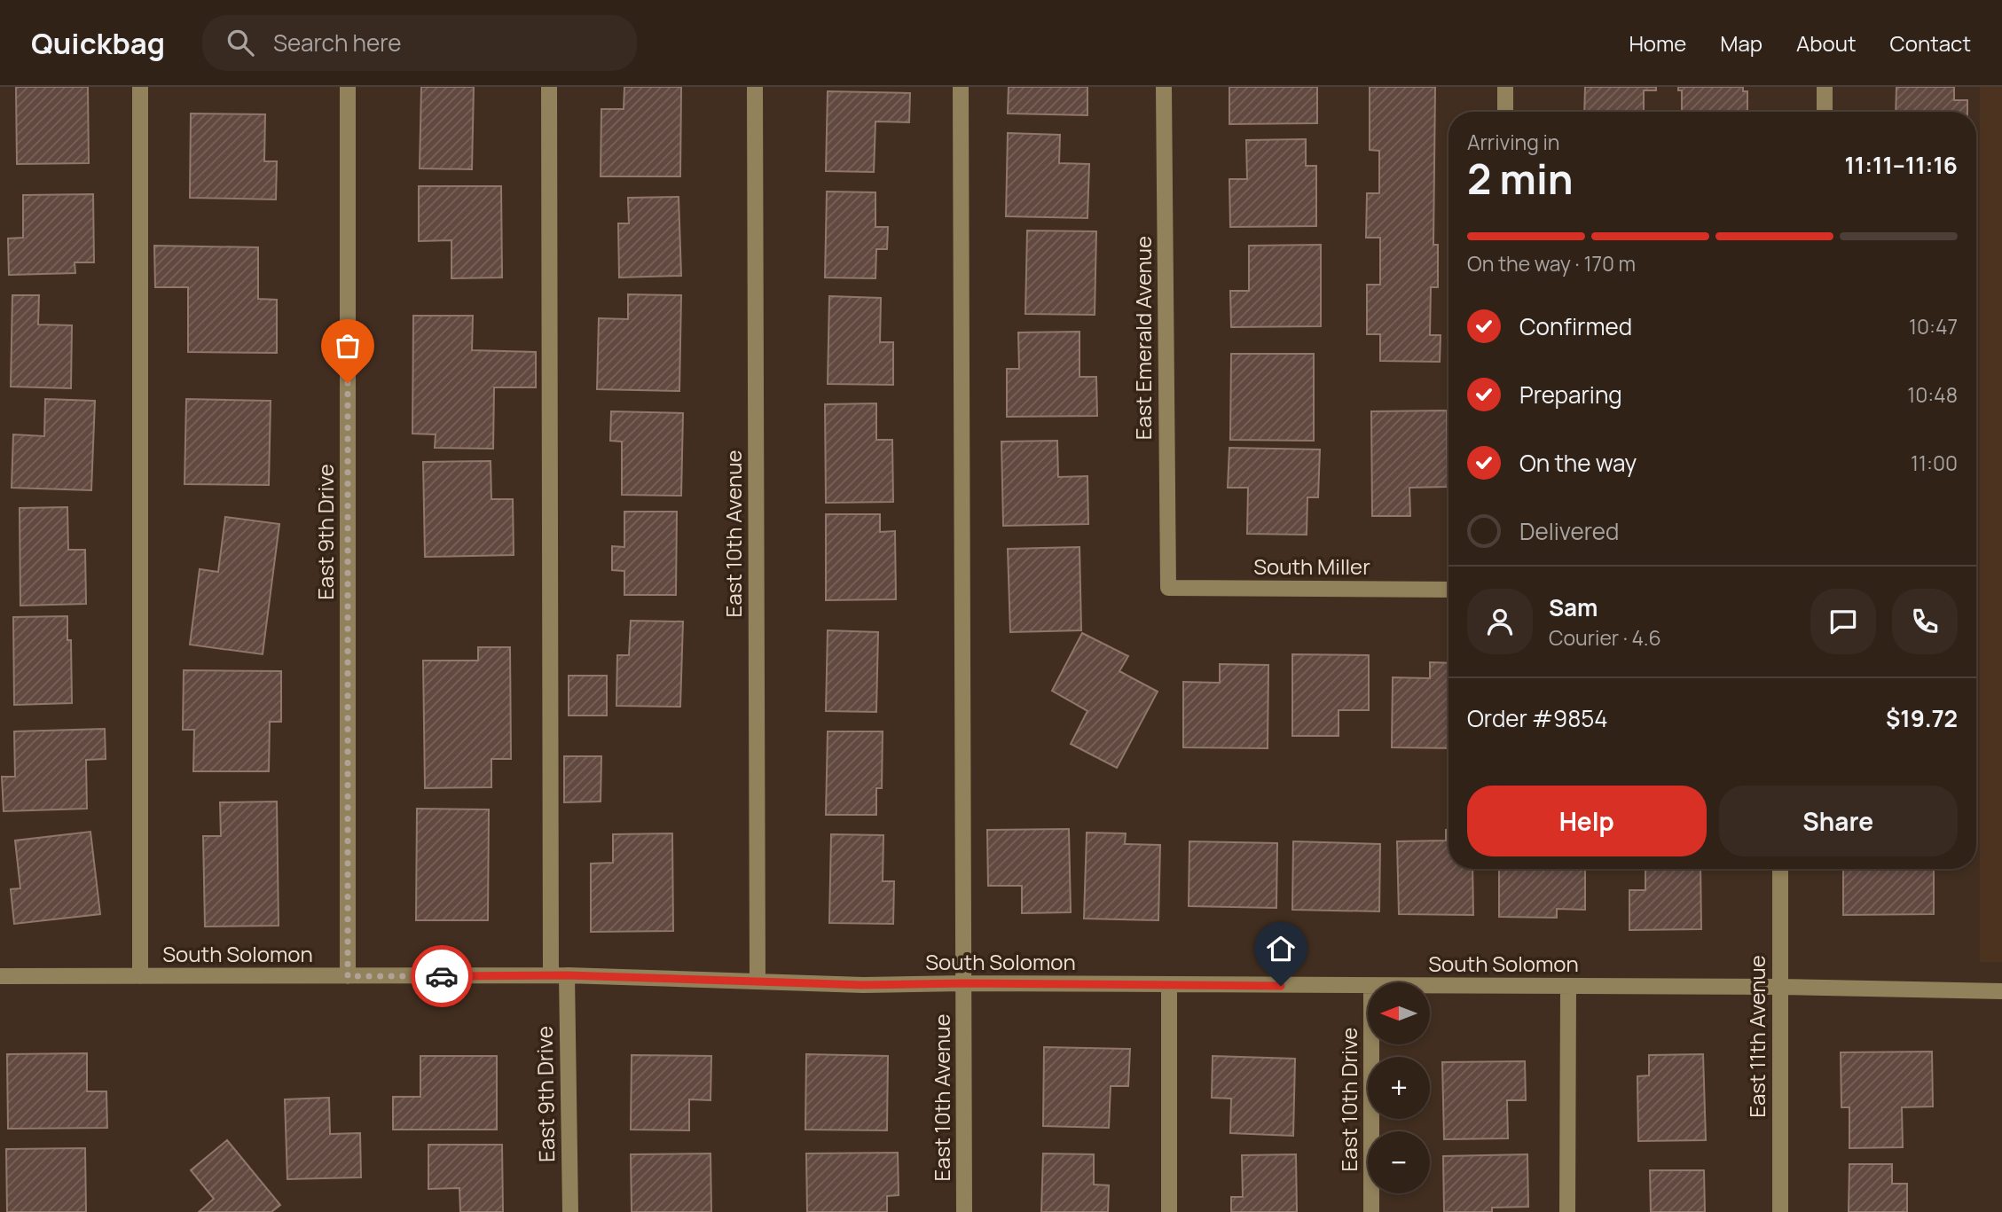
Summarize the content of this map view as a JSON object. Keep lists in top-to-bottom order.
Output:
{
  "streets": {
    "street": [
      "East Emerald Avenue",
      "East 9th Drive",
      "East 10th Avenue",
      "South Miller",
      "South Solomon",
      "East 11th Avenue",
      "East 10th Drive"
    ]
  },
  "crossings": [
    ["East Emerald Avenue", "South Miller"],
    ["East 9th Drive", "South Solomon"],
    ["East 10th Avenue", "South Solomon"],
    ["South Solomon", "East 11th Avenue"]
  ],
  "north": "left",
  "page": {
    "header": "Quickbag",
    "search": "Search here",
    "nav": [
      "Home",
      "Map",
      "About",
      "Contact"
    ],
    "heading": ["2 min", "Arriving in", "11:11–11:16"],
    "panel": [
      "Sam",
      "Courier · 4.6",
      "Order #9854",
      "$19.72"
    ],
    "bar": "On the way · 170 m",
    "list": [
      ["Confirmed", "10:47"],
      ["Preparing", "10:48"],
      ["On the way", "11:00"],
      "Delivered"
    ],
    "buttons": ["Help", "Share"],
    "map_buttons": ["+", "−"]
  }
}
